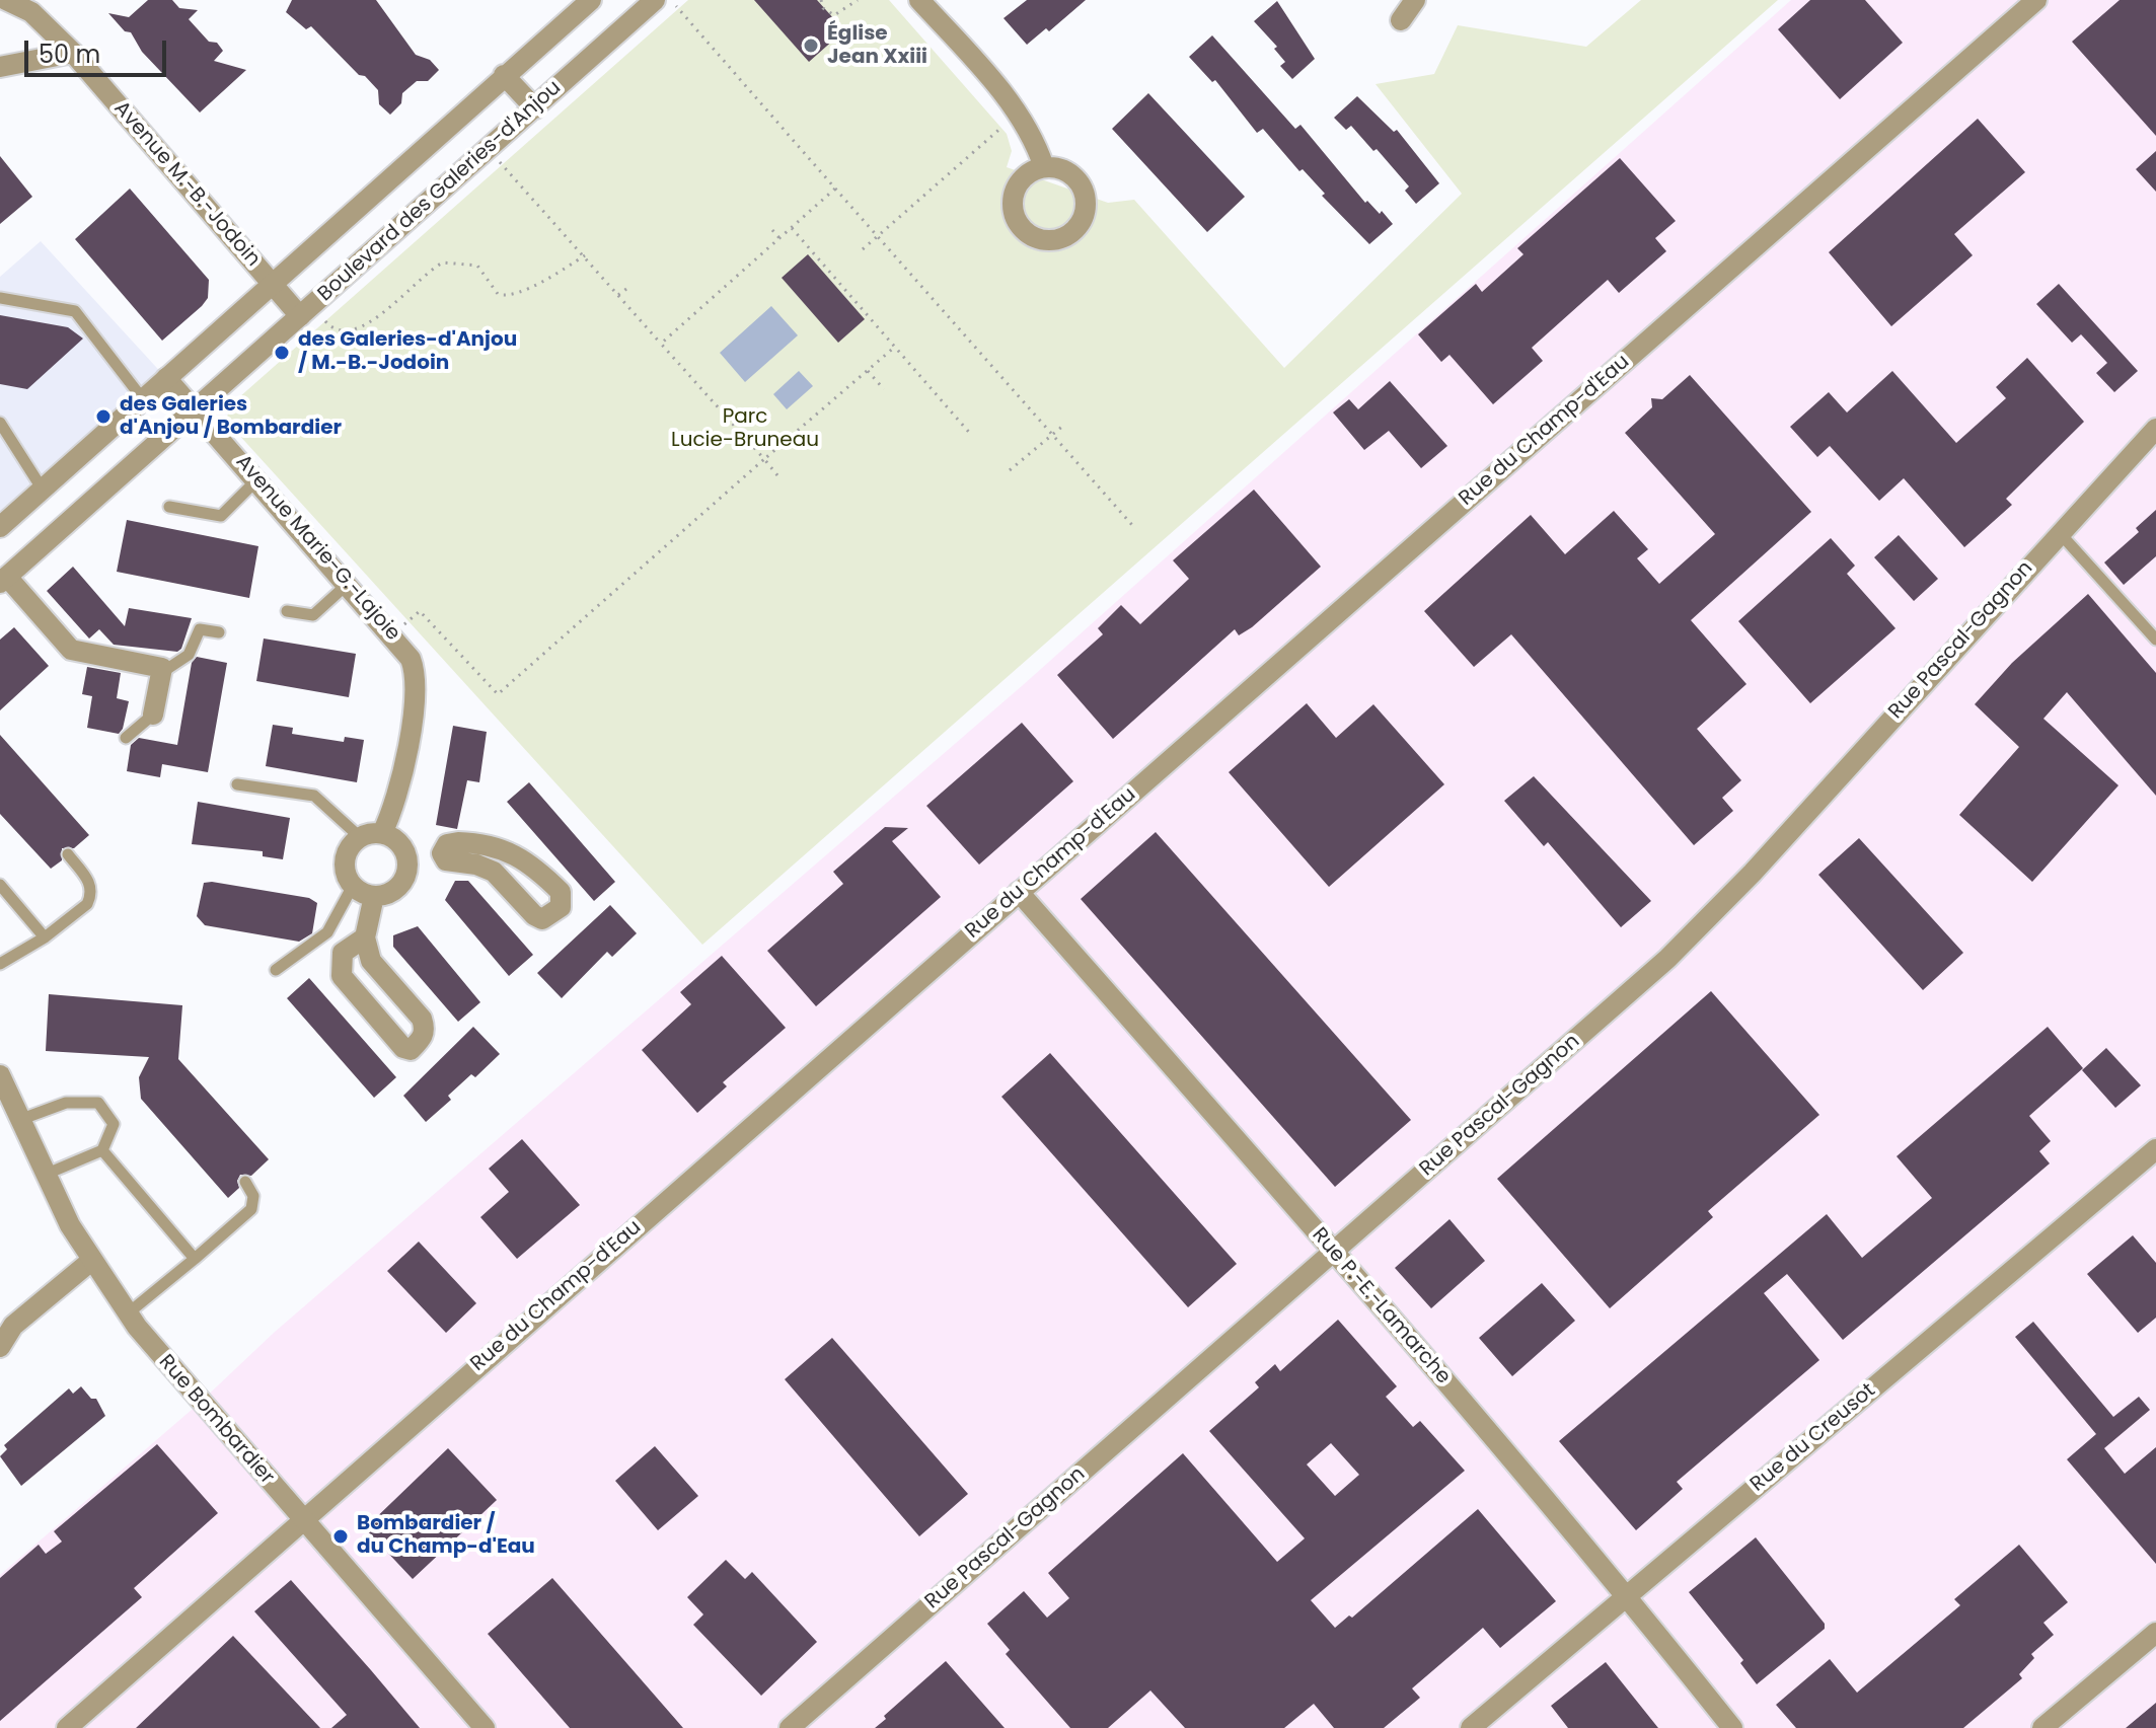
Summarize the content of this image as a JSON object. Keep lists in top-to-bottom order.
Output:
{
  "streets": {
    "street": [
      "Avenue M.-B.-Jodoin",
      "Boulevard des Galeries-d'Anjou",
      "Rue du Champ-d'Eau",
      "Avenue Marie-G.-Lajoie",
      "Rue Pascal-Gagnon",
      "Rue P.-E.-Lamarche",
      "Rue Bombardier",
      "Rue du Creusot"
    ]
  },
  "crossings": [
    ["Avenue M.-B.-Jodoin", "Boulevard des Galeries-d'Anjou"],
    ["Boulevard des Galeries-d'Anjou", "Avenue Marie-G.-Lajoie"],
    ["Rue du Champ-d'Eau", "Rue P.-E.-Lamarche"],
    ["Rue du Champ-d'Eau", "Rue Bombardier"],
    ["Rue Pascal-Gagnon", "Rue P.-E.-Lamarche"],
    ["Rue P.-E.-Lamarche", "Rue du Creusot"]
  ],
  "parks": ["Parc Lucie-Bruneau"],
  "places": [
    "Église Jean Xxiii",
    "des Galeries-d'Anjou / M.-B.-Jodoin",
    "des Galeries d'Anjou / Bombardier",
    "Bombardier / du Champ-d'Eau"
  ],
  "scale_bar": "50 m"
}
